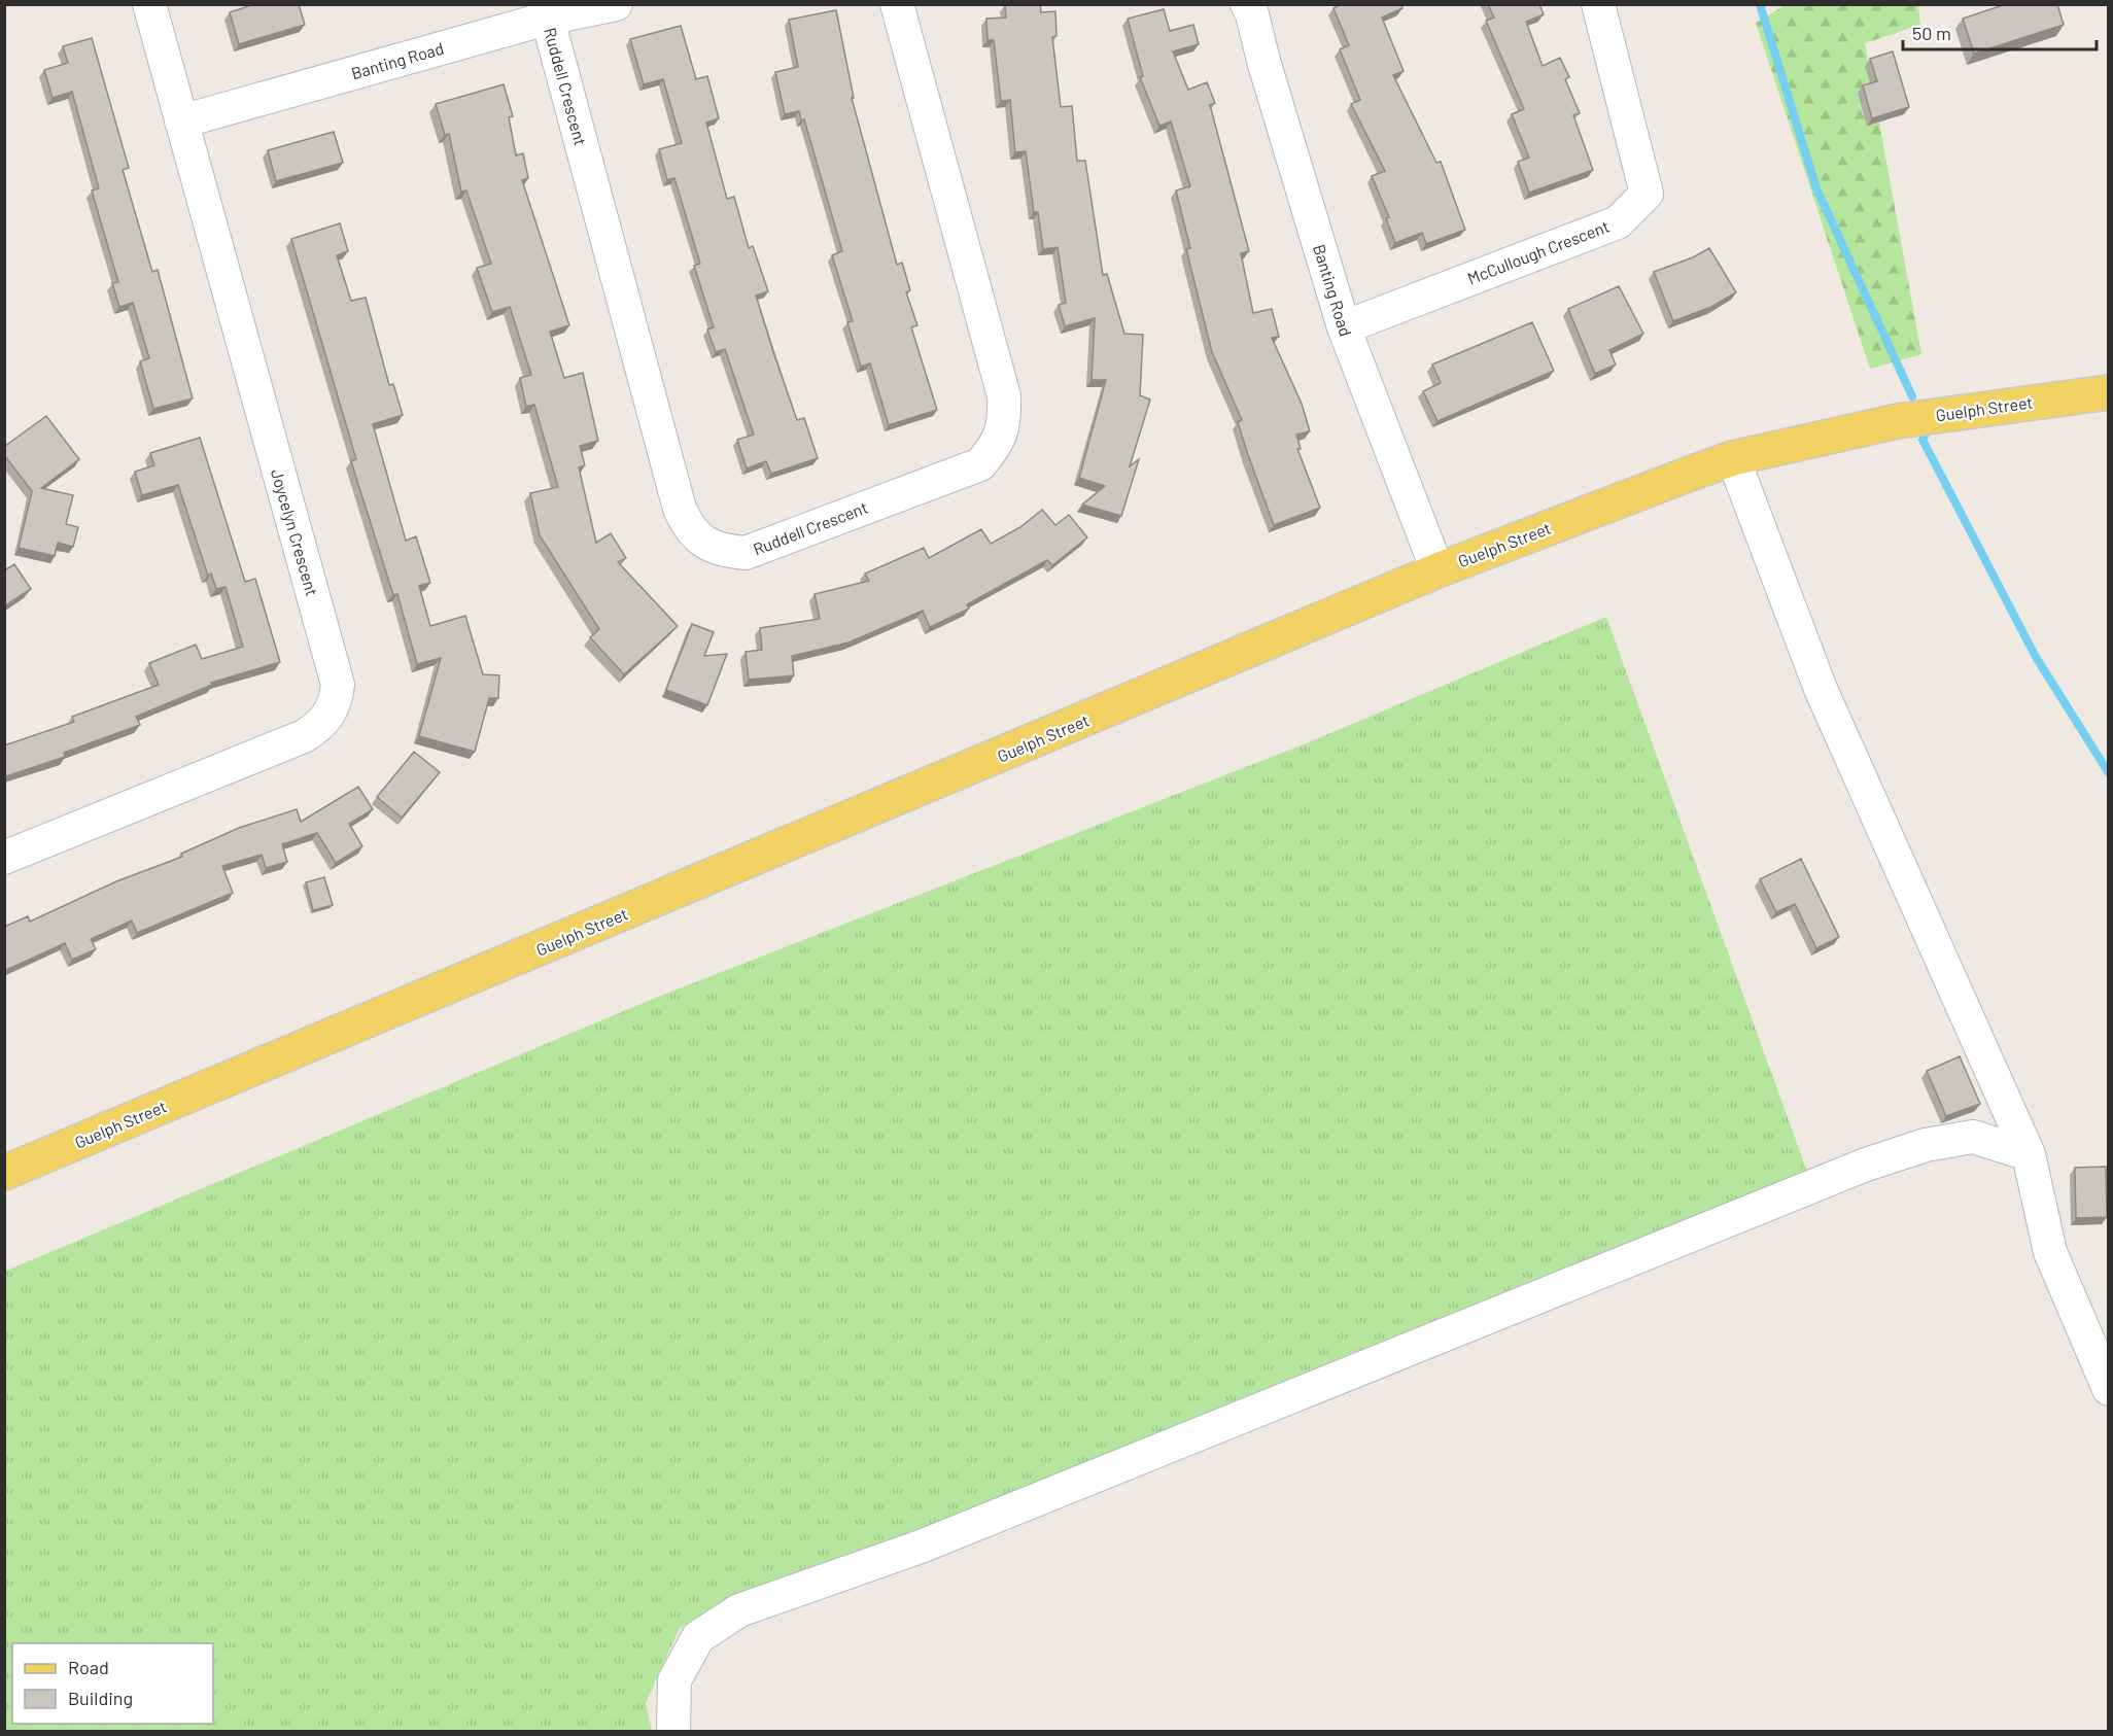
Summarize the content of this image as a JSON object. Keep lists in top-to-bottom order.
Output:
{
  "streets": {
    "main road": ["Guelph Street"],
    "street": [
      "Banting Road",
      "Ruddell Crescent",
      "McCullough Crescent",
      "Joycelyn Crescent"
    ]
  },
  "crossings": [
    ["Banting Road", "Ruddell Crescent"],
    ["Banting Road", "McCullough Crescent"],
    ["Banting Road", "Guelph Street"],
    ["Banting Road", "Joycelyn Crescent"]
  ],
  "legend": ["Road", "Building"],
  "scale_bar": "50 m"
}
